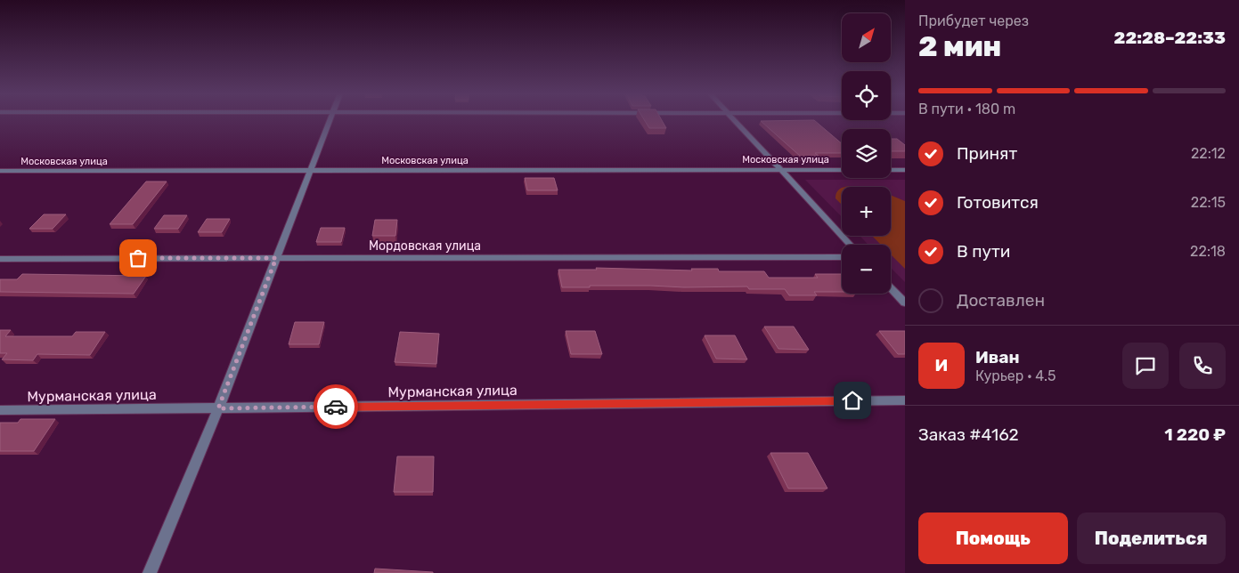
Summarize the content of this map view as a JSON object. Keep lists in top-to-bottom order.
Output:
{
  "streets": {
    "street": ["Московская улица", "Мордовская улица", "Мурманская улица"]
  },
  "north": "top right",
  "page": {
    "heading": ["2 мин", "Прибудет через", "22:28–22:33"],
    "panel": [
      "Иван",
      "Курьер · 4.5",
      "Заказ #4162",
      "1 220 ₽"
    ],
    "map_buttons": ["+", "−"],
    "bar": "В пути · 180 m",
    "list": [
      ["Принят", "22:12"],
      ["Готовится", "22:15"],
      ["В пути", "22:18"],
      "Доставлен"
    ],
    "round": "И",
    "buttons": ["Помощь", "Поделиться"]
  }
}
